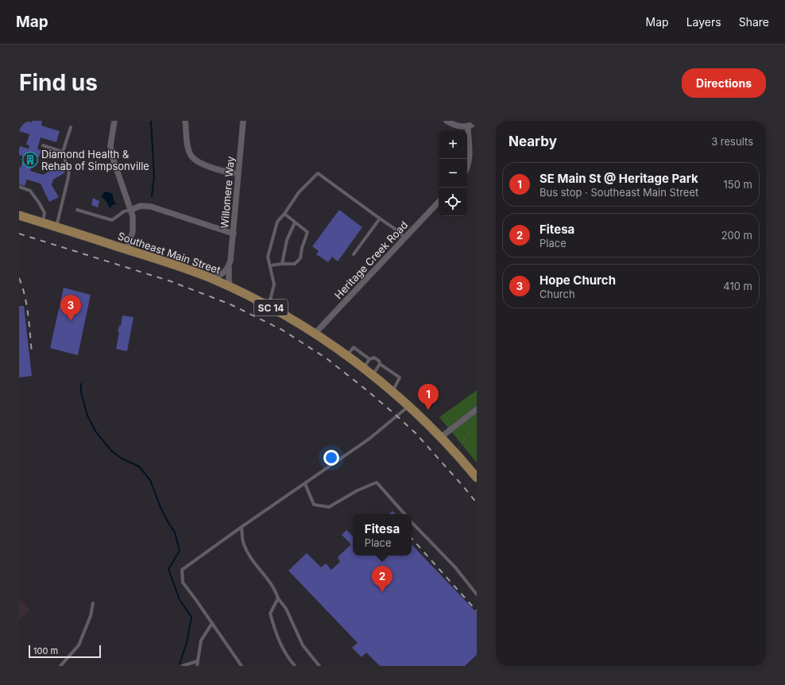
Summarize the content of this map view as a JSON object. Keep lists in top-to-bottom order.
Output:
{
  "streets": {
    "main road": ["Southeast Main Street", "SC 14"],
    "street": ["Willomere Way", "Heritage Creek Road"]
  },
  "crossings": [
    ["Willomere Way", "Southeast Main Street"],
    ["Southeast Main Street", "Heritage Creek Road"]
  ],
  "places": {
    "building": ["Diamond Health & Rehab of Simpsonville"]
  },
  "scale_bar": "100 m",
  "page": {
    "header": "Map",
    "nav": ["Map", "Layers", "Share"],
    "buttons": "Directions",
    "title": "Find us",
    "heading": ["Nearby", "3 results"],
    "map_buttons": ["+", "−"],
    "list": [
      {
        "mark": "1",
        "name": "SE Main St @ Heritage Park",
        "note": "Bus stop · Southeast Main Street",
        "value": "150 m"
      },
      {
        "mark": "2",
        "name": "Fitesa",
        "note": "Place",
        "value": "200 m"
      },
      {
        "mark": "3",
        "name": "Hope Church",
        "note": "Church",
        "value": "410 m"
      }
    ],
    "pins": ["3", "1", "2"],
    "popup": ["Fitesa", "Place"],
    "scale": "100 m"
  }
}
